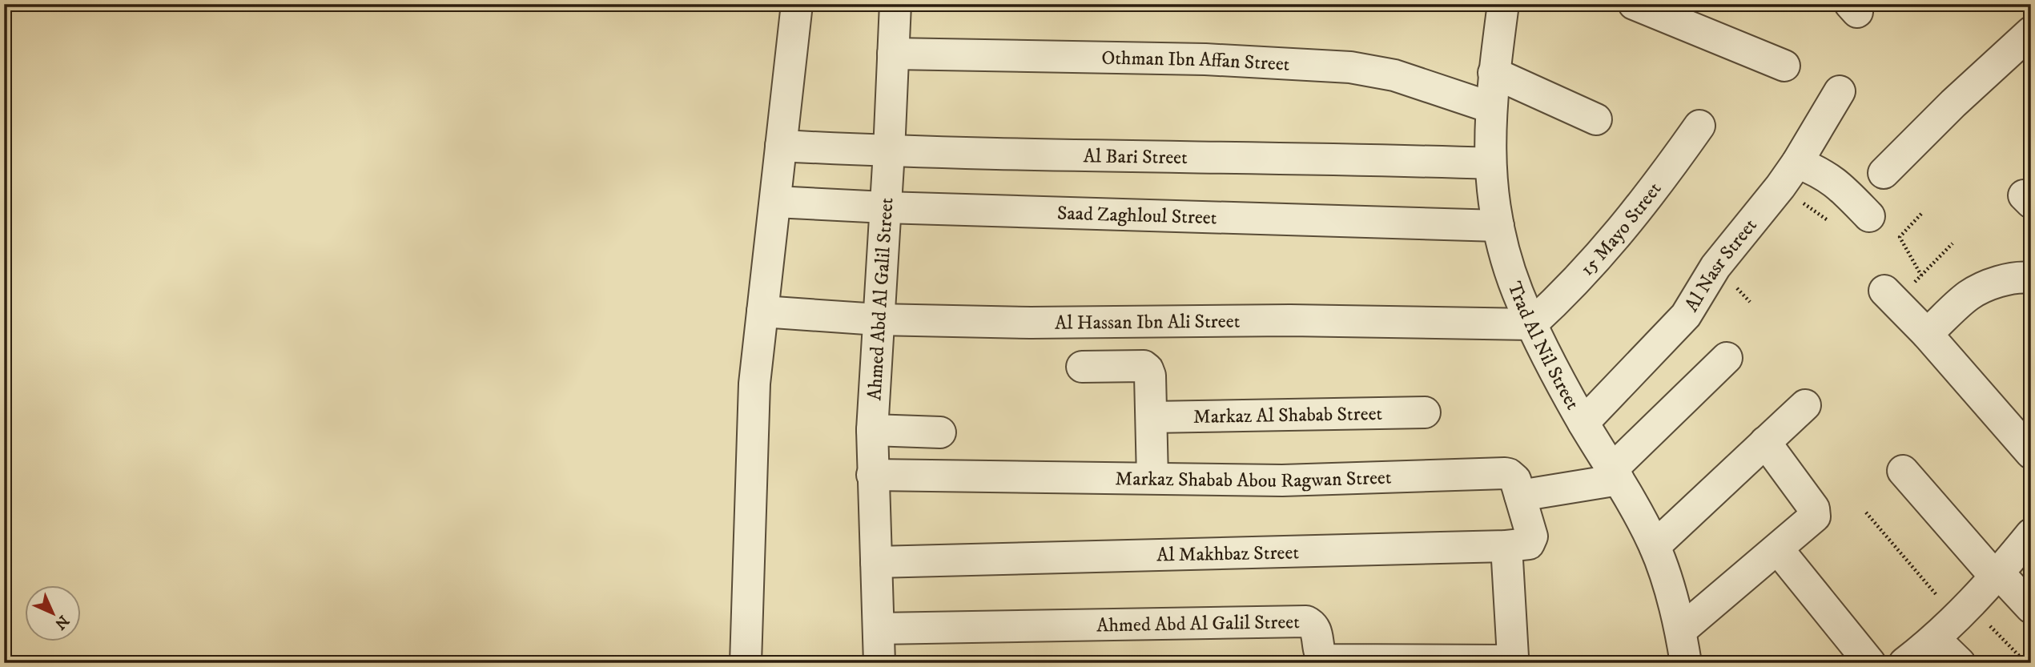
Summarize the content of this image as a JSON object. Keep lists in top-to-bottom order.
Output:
{
  "streets": {
    "street": [
      "Othman Ibn Affan Street",
      "Al Bari Street",
      "Saad Zaghloul Street",
      "15 Mayo Street",
      "Al Nasr Street",
      "Ahmed Abd Al Galil Street",
      "Al Hassan Ibn Ali Street",
      "Trad Al Nil Street",
      "Markaz Al Shabab Street",
      "Markaz Shabab Abou Ragwan Street",
      "Al Makhbaz Street"
    ]
  },
  "crossings": [
    ["Othman Ibn Affan Street", "Ahmed Abd Al Galil Street"],
    ["Othman Ibn Affan Street", "Trad Al Nil Street"],
    ["Al Bari Street", "Ahmed Abd Al Galil Street"],
    ["Al Bari Street", "Trad Al Nil Street"],
    ["Saad Zaghloul Street", "Ahmed Abd Al Galil Street"],
    ["Saad Zaghloul Street", "Trad Al Nil Street"],
    ["15 Mayo Street", "Al Hassan Ibn Ali Street"],
    ["15 Mayo Street", "Trad Al Nil Street"],
    ["Al Nasr Street", "Trad Al Nil Street"],
    ["Ahmed Abd Al Galil Street", "Al Hassan Ibn Ali Street"],
    ["Ahmed Abd Al Galil Street", "Markaz Shabab Abou Ragwan Street"],
    ["Ahmed Abd Al Galil Street", "Al Makhbaz Street"],
    ["Al Hassan Ibn Ali Street", "Trad Al Nil Street"],
    ["Markaz Shabab Abou Ragwan Street", "Al Makhbaz Street"]
  ],
  "north": "bottom right"
}
